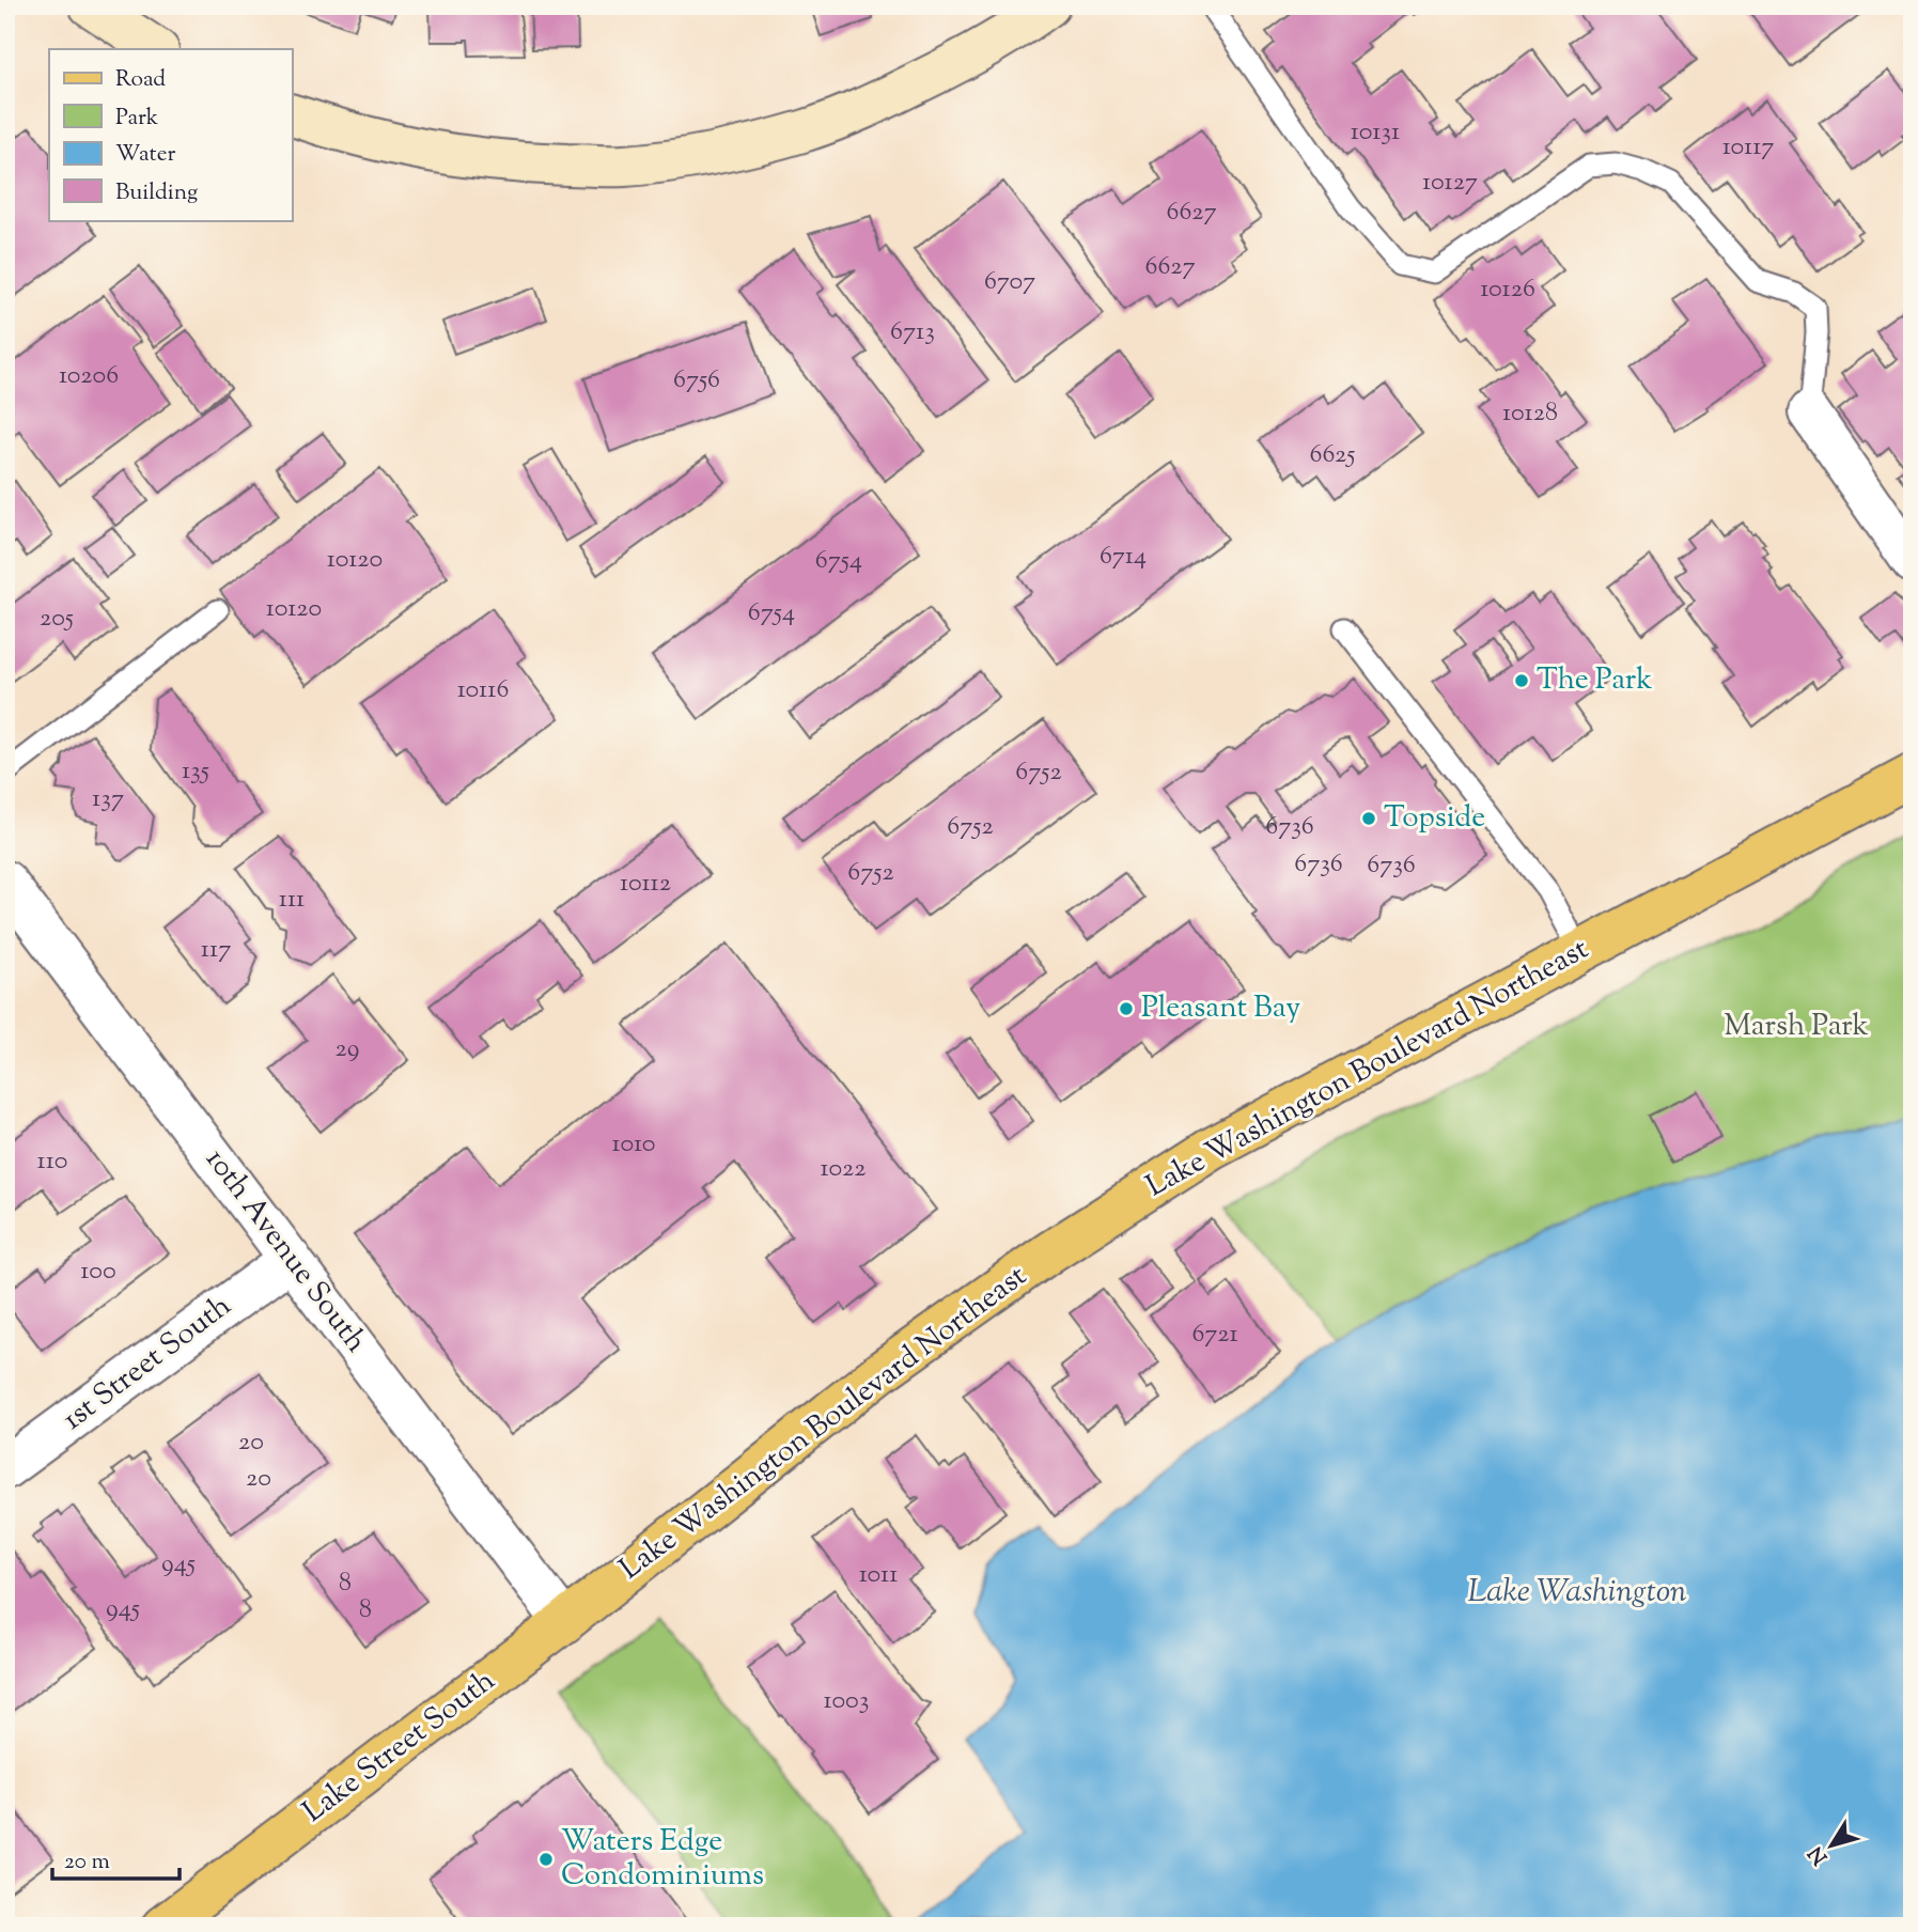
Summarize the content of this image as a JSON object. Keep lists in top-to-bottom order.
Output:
{
  "streets": {
    "main road": ["Lake Washington Boulevard Northeast", "Lake Street South"],
    "street": ["10th Avenue South", "1st Street South"]
  },
  "crossings": [
    ["Lake Washington Boulevard Northeast", "10th Avenue South"],
    ["Lake Washington Boulevard Northeast", "Lake Street South"],
    ["10th Avenue South", "1st Street South"],
    ["10th Avenue South", "Lake Street South"]
  ],
  "water": ["Lake Washington"],
  "parks": ["Marsh Park"],
  "places": [
    "The Park",
    "Topside",
    "Pleasant Bay",
    "Waters Edge Condominiums"
  ],
  "house_numbers": [
    "10131",
    "10117",
    "10127",
    "6627",
    "6627",
    "6707",
    "10126",
    "6713",
    "10206",
    "6756",
    "10128",
    "6625",
    "6714",
    "10120",
    "6754",
    "10120",
    "6754",
    "205",
    "10116",
    "135",
    "6752",
    "137",
    "6752",
    "6736",
    "6736",
    "6736",
    "6752",
    "10112",
    "111",
    "117",
    "29",
    "1010",
    "110",
    "1022",
    "100",
    "6721",
    "20",
    "20",
    "945",
    "1011",
    "8",
    "945",
    "8",
    "1003"
  ],
  "legend": [
    "Road",
    "Park",
    "Water",
    "Building"
  ],
  "scale_bar": "20 m",
  "north": "bottom left"
}
